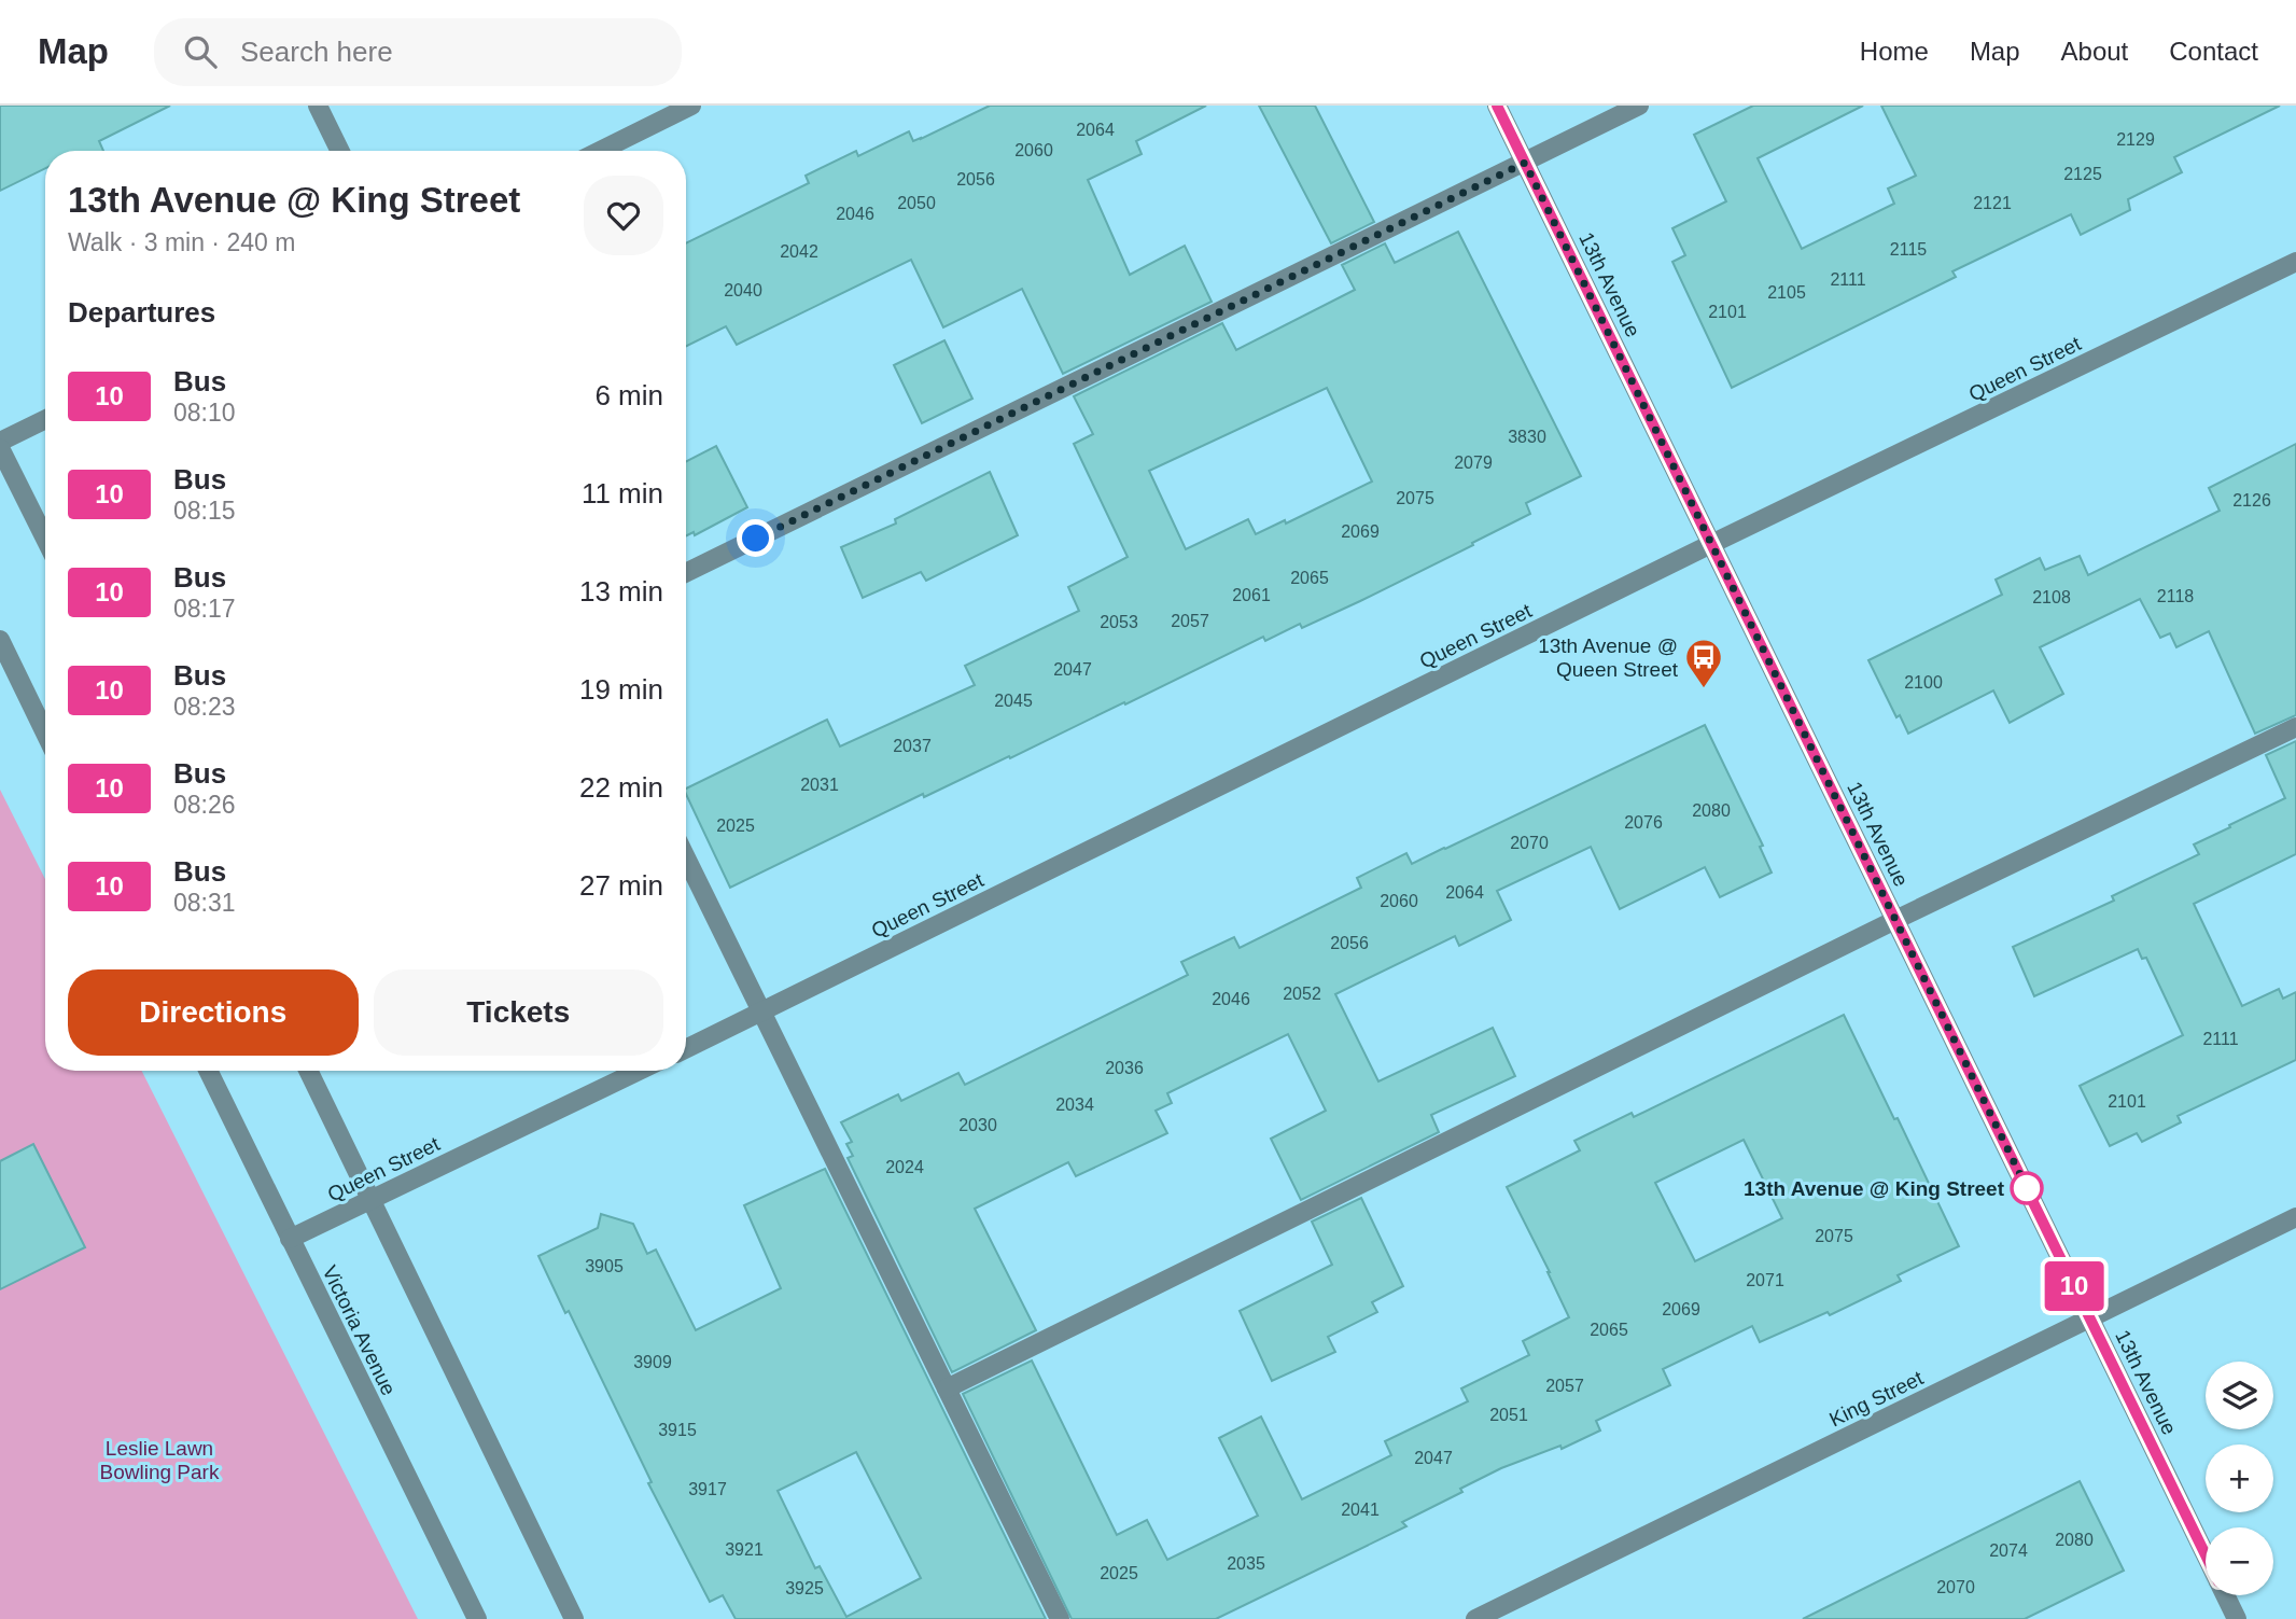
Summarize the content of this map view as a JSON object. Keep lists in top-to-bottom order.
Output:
{
  "streets": {
    "street": [
      "13th Avenue",
      "Queen Street",
      "Victoria Avenue",
      "King Street"
    ]
  },
  "crossings": [
    ["13th Avenue", "Queen Street"],
    ["13th Avenue", "King Street"],
    ["Queen Street", "Victoria Avenue"]
  ],
  "parks": ["Leslie Lawn Bowling Park"],
  "places": {
    "bus stop": ["13th Avenue @ Queen Street"],
    "other": ["13th Avenue @ King Street"]
  },
  "lines": ["bus line 10"],
  "house_numbers": [
    "2064",
    "2129",
    "2060",
    "2125",
    "2056",
    "2050",
    "2121",
    "2046",
    "2115",
    "2042",
    "2111",
    "2040",
    "2105",
    "2101",
    "3830",
    "2079",
    "2075",
    "2126",
    "2069",
    "2065",
    "2061",
    "2118",
    "2108",
    "2057",
    "2053",
    "2047",
    "2100",
    "2045",
    "2037",
    "2031",
    "2080",
    "2076",
    "2025",
    "2070",
    "2064",
    "2060",
    "2056",
    "2052",
    "2046",
    "2111",
    "2036",
    "2101",
    "2034",
    "2030",
    "2024",
    "2075",
    "3905",
    "2071",
    "2069",
    "2065",
    "3909",
    "2057",
    "2051",
    "3915",
    "2047",
    "3917",
    "2041",
    "2080",
    "3921",
    "2074",
    "2035",
    "2025",
    "2070",
    "3925"
  ],
  "page": {
    "header": "Map",
    "search": "Search here",
    "nav": [
      "Home",
      "Map",
      "About",
      "Contact"
    ],
    "on_map": "10",
    "heading": [
      ["13th Avenue @ King Street", "Walk · 3 min · 240 m"],
      "Departures"
    ],
    "list": [
      {
        "mark": "10",
        "name": "Bus",
        "note": "08:10",
        "value": "6 min"
      },
      {
        "mark": "10",
        "name": "Bus",
        "note": "08:15",
        "value": "11 min"
      },
      {
        "mark": "10",
        "name": "Bus",
        "note": "08:17",
        "value": "13 min"
      },
      {
        "mark": "10",
        "name": "Bus",
        "note": "08:23",
        "value": "19 min"
      },
      {
        "mark": "10",
        "name": "Bus",
        "note": "08:26",
        "value": "22 min"
      },
      {
        "mark": "10",
        "name": "Bus",
        "note": "08:31",
        "value": "27 min"
      }
    ],
    "buttons": ["Directions", "Tickets"],
    "map_buttons": ["+", "−"]
  }
}
